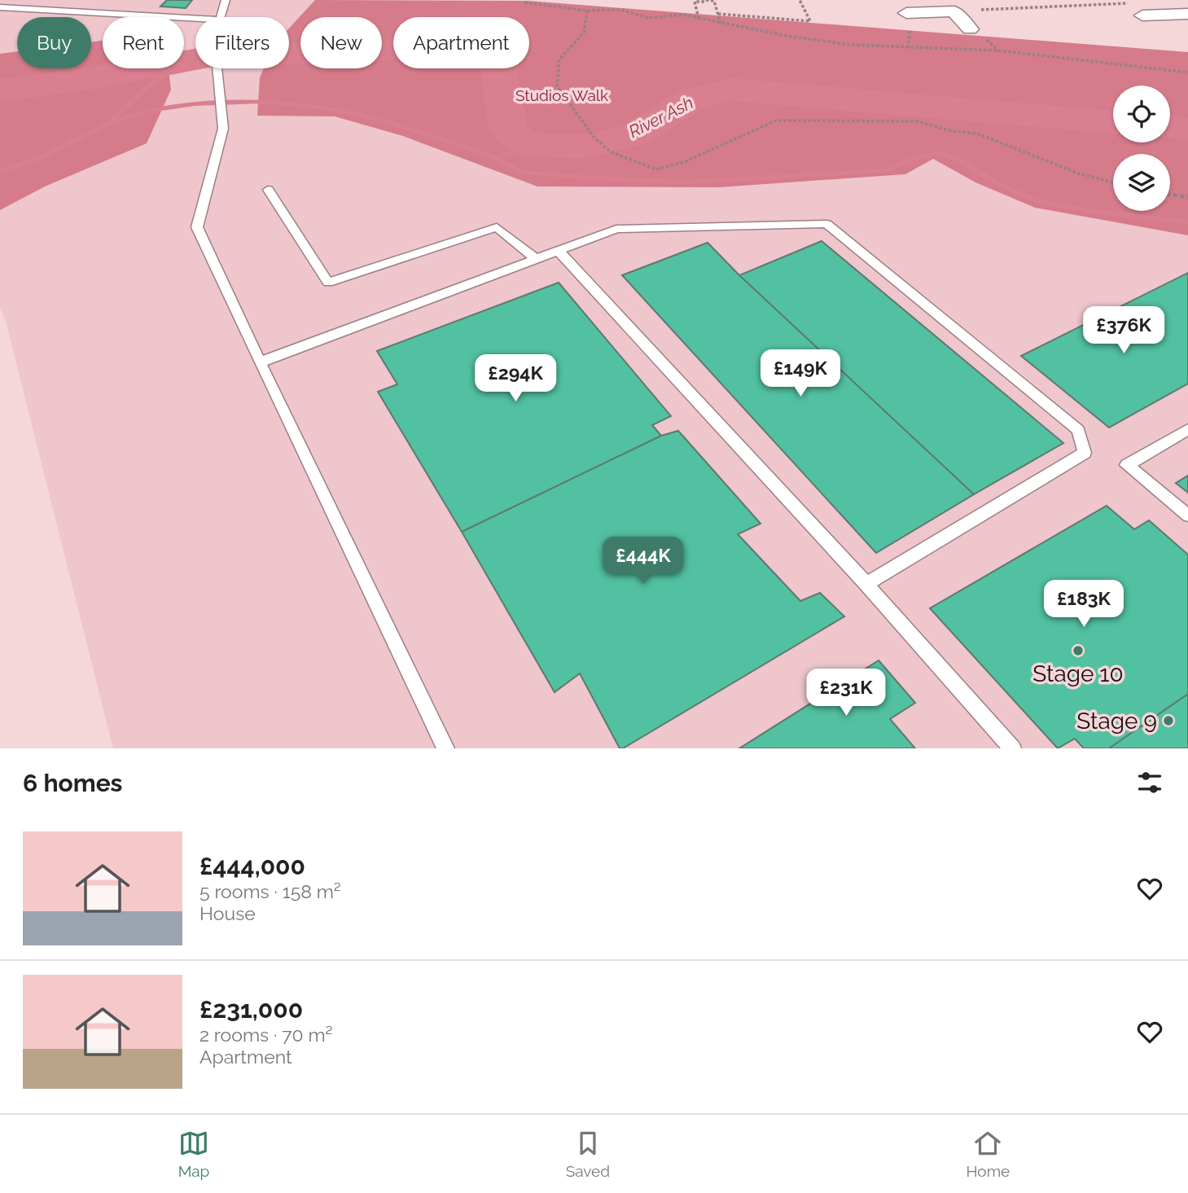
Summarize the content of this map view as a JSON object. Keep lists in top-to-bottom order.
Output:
{
  "water": ["River Ash"],
  "parks": ["Studios Walk"],
  "places": ["Stage 10", "Stage 9"],
  "page": {
    "chip": [
      "Buy",
      "Rent",
      "Filters",
      "New",
      "Apartment"
    ],
    "price": [
      "£376K",
      "£149K",
      "£294K",
      "£444K",
      "£183K",
      "£231K"
    ],
    "heading": "6 homes",
    "list": [
      {
        "name": "£444,000",
        "note": "5 rooms · 158 m² · House"
      },
      {
        "name": "£231,000",
        "note": "2 rooms · 70 m² · Apartment"
      }
    ],
    "tabs": ["Map", "Saved", "Home"]
  }
}
